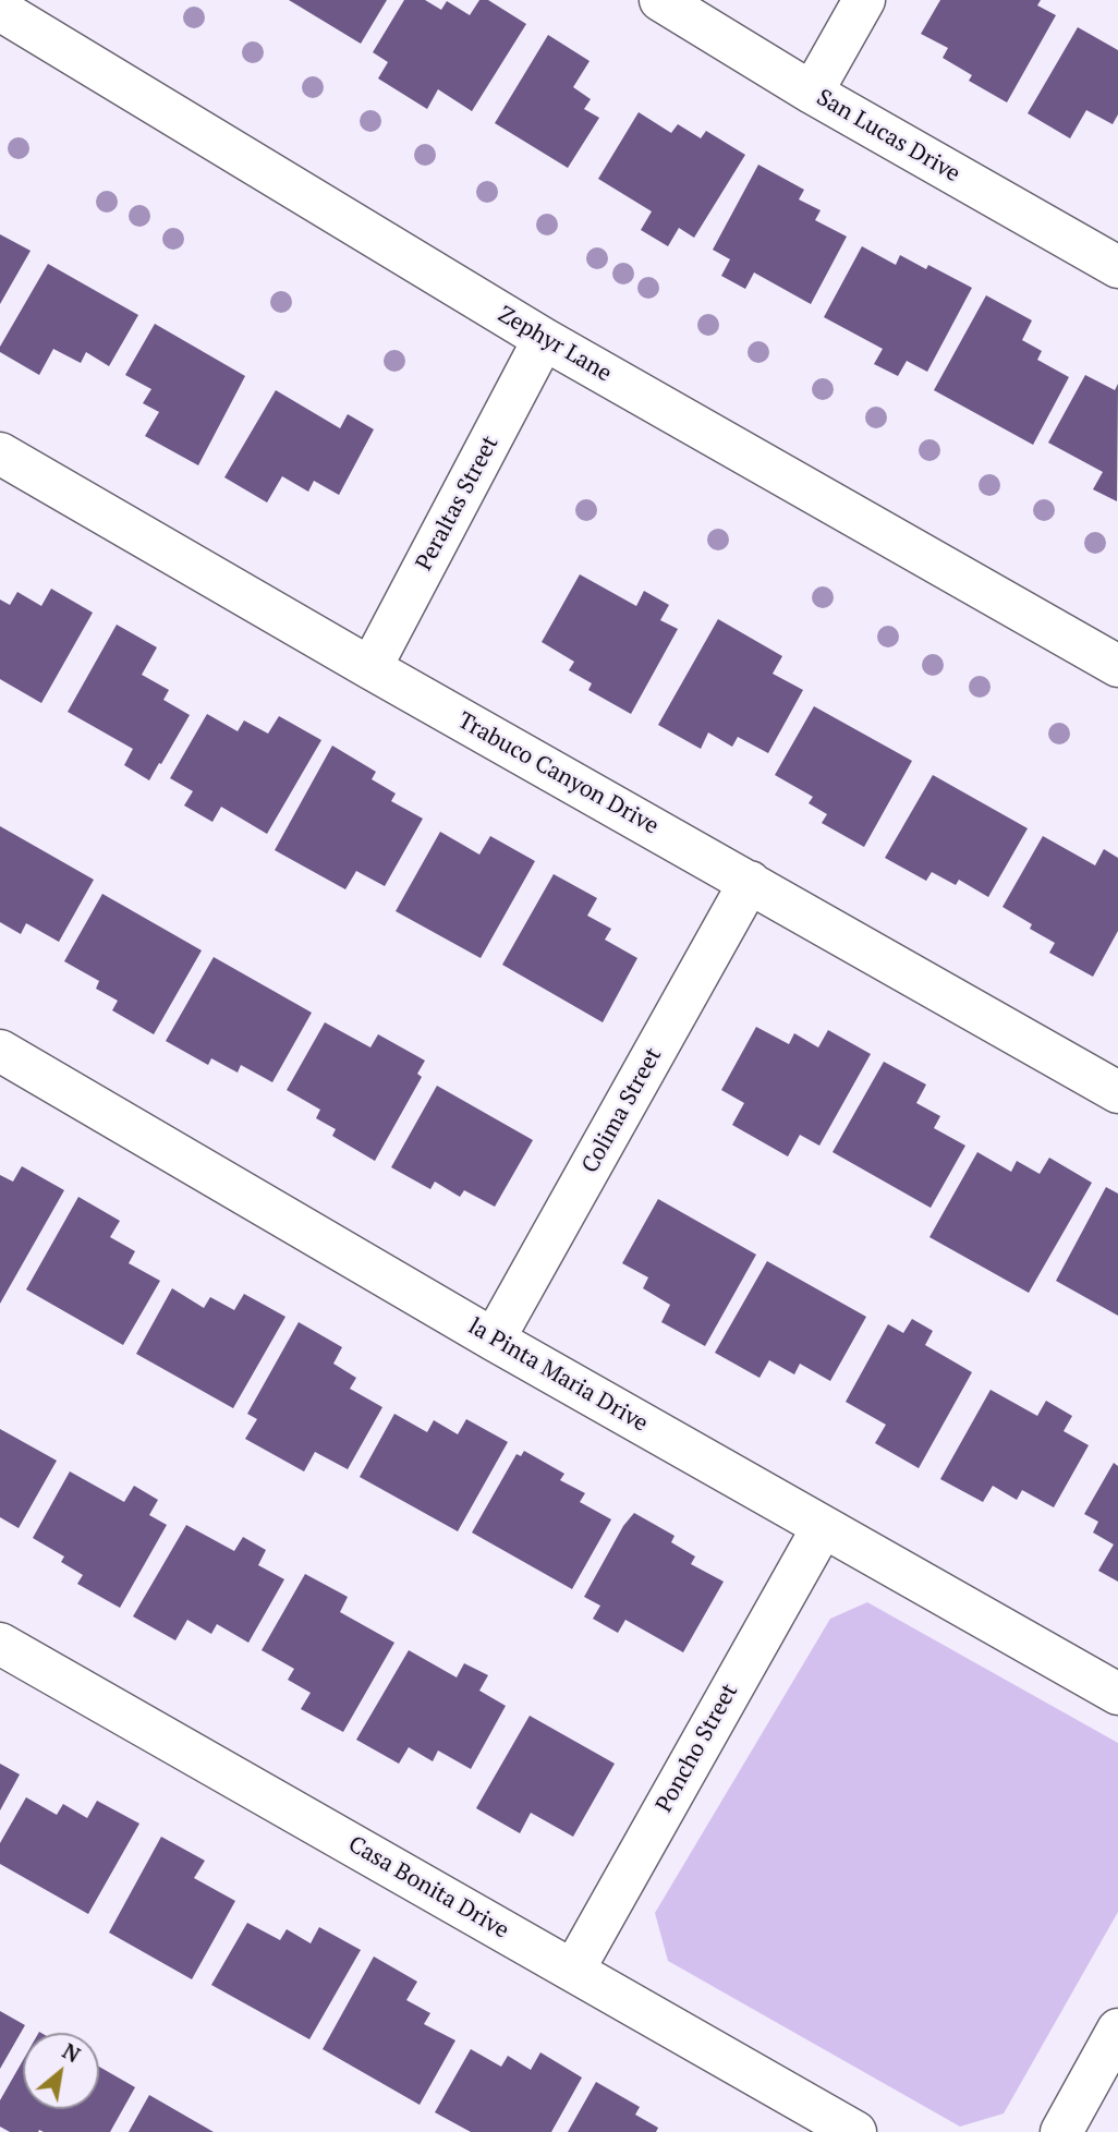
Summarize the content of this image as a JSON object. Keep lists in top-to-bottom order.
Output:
{
  "streets": {
    "street": [
      "San Lucas Drive",
      "Zephyr Lane",
      "Peraltas Street",
      "Trabuco Canyon Drive",
      "Colima Street",
      "la Pinta Maria Drive",
      "Poncho Street",
      "Casa Bonita Drive"
    ]
  },
  "crossings": [
    ["Zephyr Lane", "Peraltas Street"],
    ["Peraltas Street", "Trabuco Canyon Drive"],
    ["Trabuco Canyon Drive", "Colima Street"],
    ["Colima Street", "la Pinta Maria Drive"],
    ["la Pinta Maria Drive", "Poncho Street"],
    ["Poncho Street", "Casa Bonita Drive"]
  ],
  "north": "top right"
}
